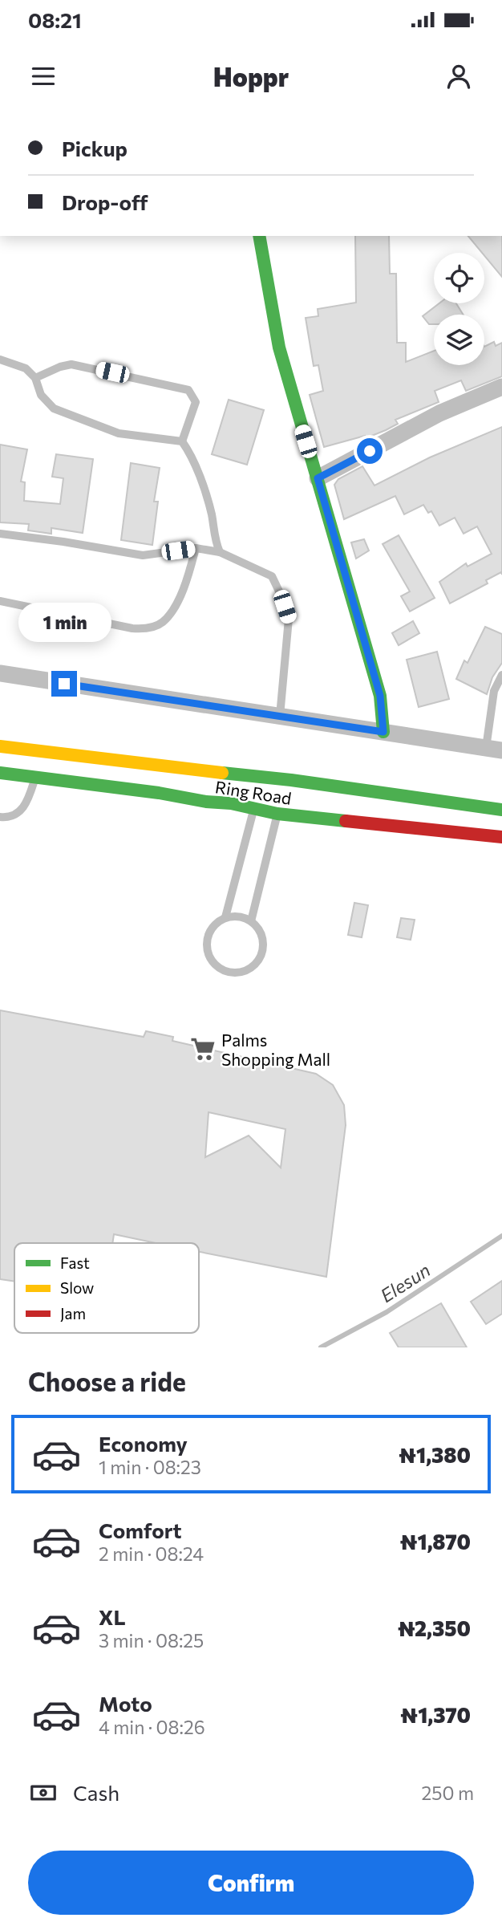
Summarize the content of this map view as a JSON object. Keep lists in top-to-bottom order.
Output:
{
  "streets": {
    "main road": ["Ring Road"]
  },
  "water": ["Elesun"],
  "places": {
    "supermarket": ["Palms Shopping Mall"]
  },
  "legend": ["Fast", "Slow", "Jam"],
  "page": {
    "status": "08:21",
    "header": "Hoppr",
    "banner": ["Pickup", "Drop-off"],
    "bubble": "1 min",
    "heading": "Choose a ride",
    "list": [
      {
        "name": "Economy",
        "note": "1 min · 08:23",
        "value": "₦1,380"
      },
      {
        "name": "Comfort",
        "note": "2 min · 08:24",
        "value": "₦1,870"
      },
      {
        "name": "XL",
        "note": "3 min · 08:25",
        "value": "₦2,350"
      },
      {
        "name": "Moto",
        "note": "4 min · 08:26",
        "value": "₦1,370"
      }
    ],
    "pay": ["Cash", "250 m"],
    "buttons": "Confirm"
  }
}
